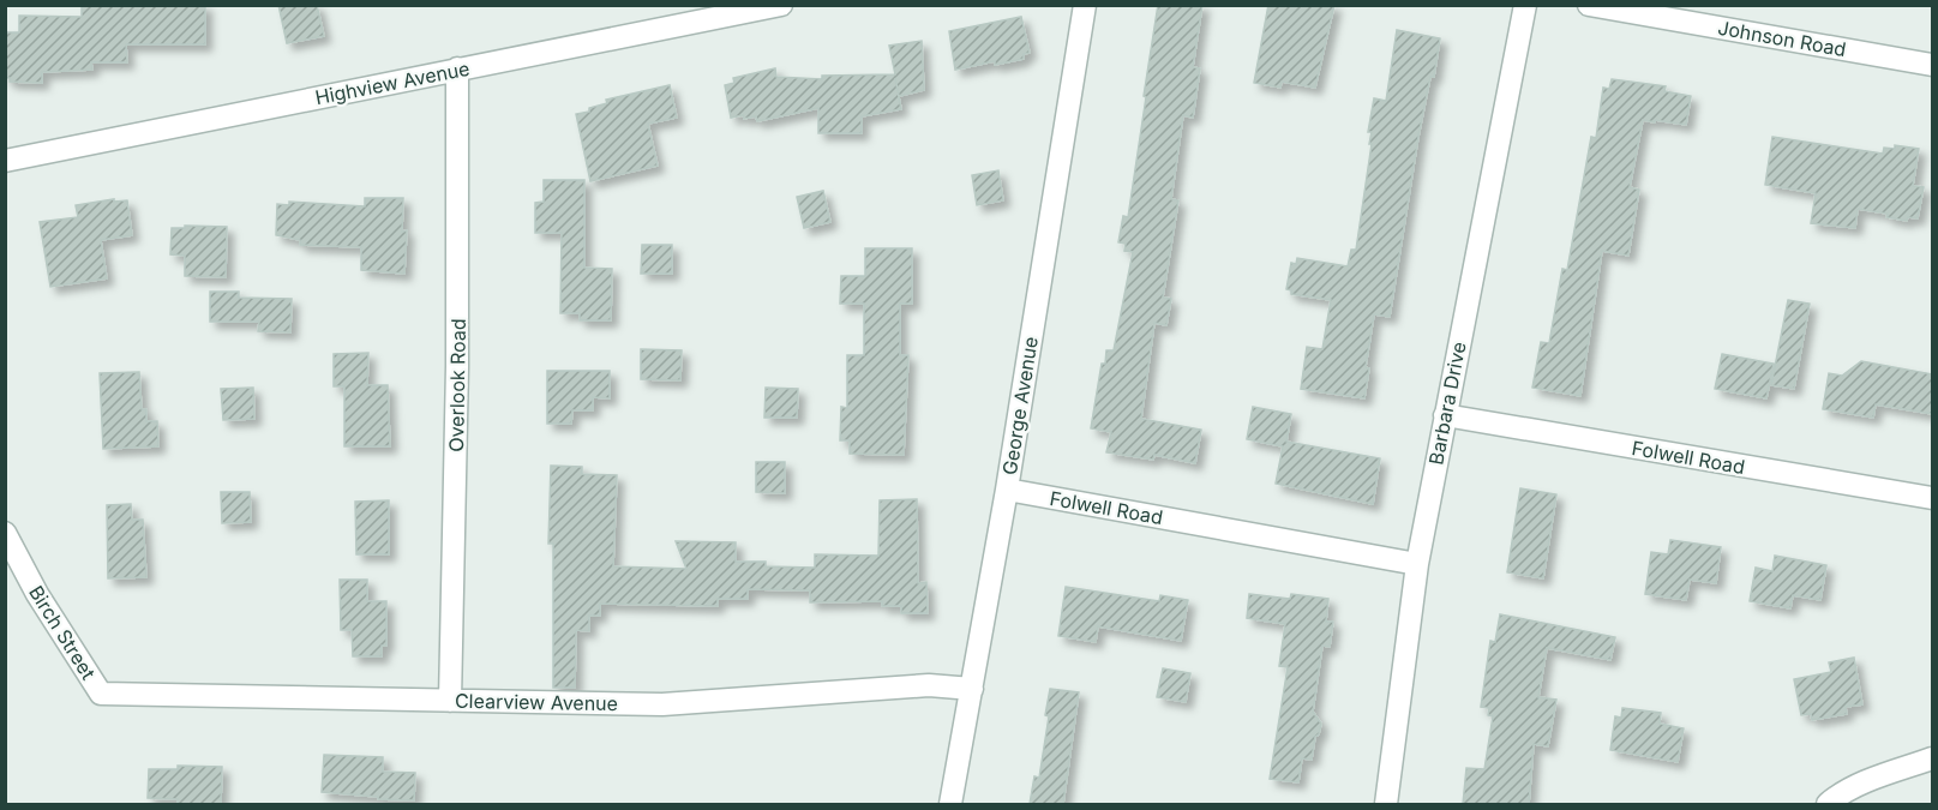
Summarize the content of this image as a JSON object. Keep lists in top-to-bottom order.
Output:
{
  "streets": {
    "street": [
      "Johnson Road",
      "Highview Avenue",
      "Overlook Road",
      "Barbara Drive",
      "George Avenue",
      "Folwell Road",
      "Birch Street",
      "Clearview Avenue"
    ]
  },
  "crossings": [
    ["Highview Avenue", "Overlook Road"],
    ["Overlook Road", "Clearview Avenue"],
    ["Barbara Drive", "Folwell Road"],
    ["George Avenue", "Folwell Road"],
    ["George Avenue", "Clearview Avenue"],
    ["Birch Street", "Clearview Avenue"]
  ]
}
